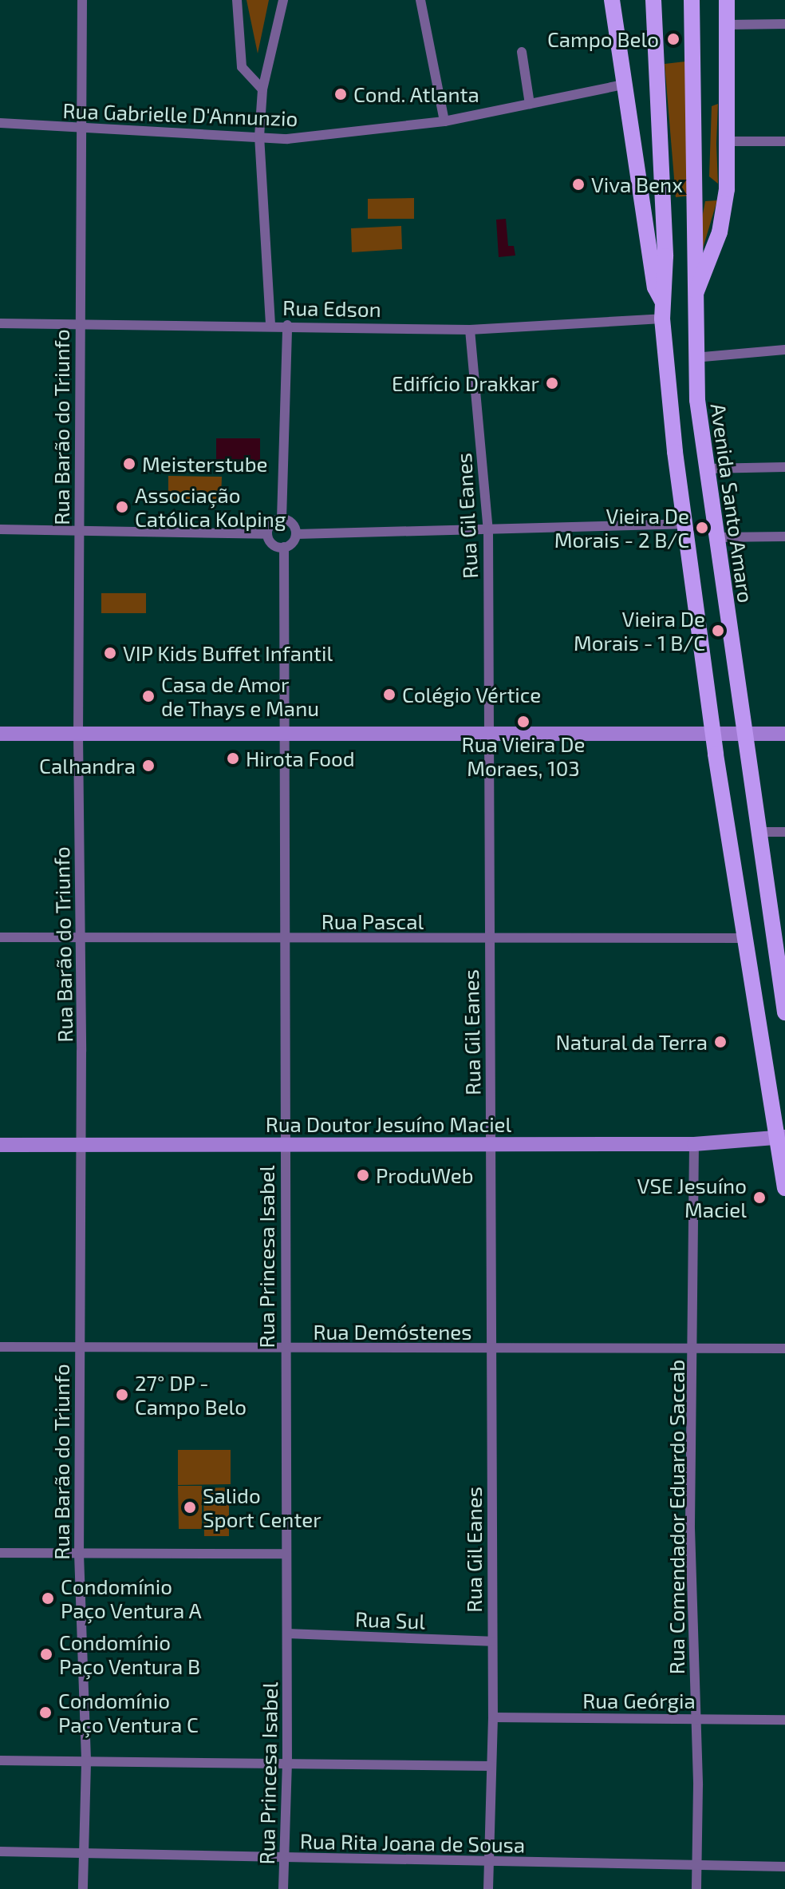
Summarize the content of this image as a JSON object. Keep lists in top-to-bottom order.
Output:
{
  "streets": {
    "main road": ["Avenida Santo Amaro"],
    "street": [
      "Rua Gabrielle D'Annunzio",
      "Rua Edson",
      "Rua Barão do Triunfo",
      "Rua Gil Eanes",
      "Rua Pascal",
      "Rua Doutor Jesuíno Maciel",
      "Rua Princesa Isabel",
      "Rua Demóstenes",
      "Rua Comendador Eduardo Saccab",
      "Rua Sul",
      "Rua Geórgia",
      "Rua Rita Joana de Sousa"
    ]
  },
  "crossings": [
    ["Rua Gabrielle D'Annunzio", "Rua Barão do Triunfo"],
    ["Rua Edson", "Rua Barão do Triunfo"],
    ["Rua Edson", "Rua Gil Eanes"],
    ["Rua Barão do Triunfo", "Rua Pascal"],
    ["Rua Barão do Triunfo", "Rua Doutor Jesuíno Maciel"],
    ["Rua Barão do Triunfo", "Rua Demóstenes"],
    ["Rua Barão do Triunfo", "Rua Rita Joana de Sousa"],
    ["Rua Gil Eanes", "Rua Pascal"],
    ["Rua Gil Eanes", "Rua Doutor Jesuíno Maciel"],
    ["Rua Gil Eanes", "Rua Demóstenes"],
    ["Rua Gil Eanes", "Rua Sul"],
    ["Rua Gil Eanes", "Rua Geórgia"],
    ["Rua Gil Eanes", "Rua Rita Joana de Sousa"],
    ["Rua Pascal", "Rua Princesa Isabel"],
    ["Rua Doutor Jesuíno Maciel", "Rua Princesa Isabel"],
    ["Rua Doutor Jesuíno Maciel", "Rua Comendador Eduardo Saccab"],
    ["Rua Princesa Isabel", "Rua Demóstenes"],
    ["Rua Princesa Isabel", "Rua Sul"],
    ["Rua Princesa Isabel", "Rua Rita Joana de Sousa"],
    ["Rua Demóstenes", "Rua Comendador Eduardo Saccab"],
    ["Rua Comendador Eduardo Saccab", "Rua Geórgia"],
    ["Rua Comendador Eduardo Saccab", "Rua Rita Joana de Sousa"]
  ],
  "places": [
    "Campo Belo",
    "Cond. Atlanta",
    "Viva Benx",
    "Edifício Drakkar",
    "Meisterstube",
    "Associação Católica Kolping",
    "Vieira De Morais - 2 B/C",
    "Vieira De Morais - 1 B/C",
    "VIP Kids Buffet Infantil",
    "Colégio Vértice",
    "Casa de Amor de Thays e Manu",
    "Rua Vieira De Moraes, 103",
    "Hirota Food",
    "Calhandra",
    "Natural da Terra",
    "ProduWeb",
    "VSE Jesuíno Maciel",
    "27° DP - Campo Belo",
    "Salido Sport Center",
    "Condomínio Paço Ventura A",
    "Condomínio Paço Ventura B",
    "Condomínio Paço Ventura C"
  ]
}
